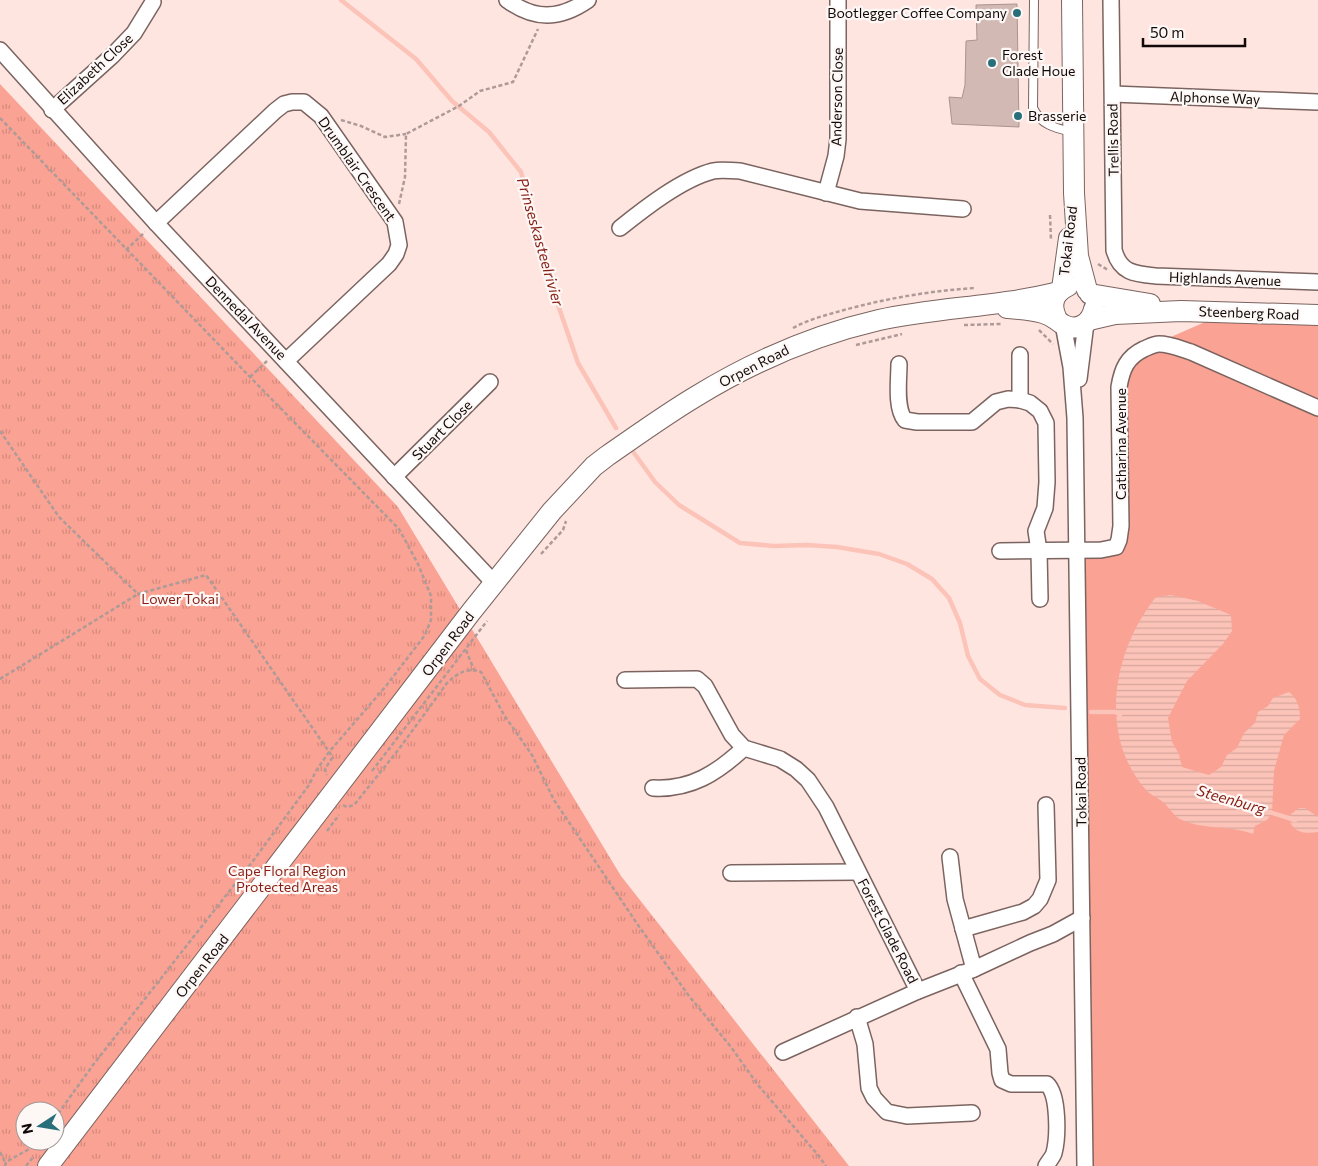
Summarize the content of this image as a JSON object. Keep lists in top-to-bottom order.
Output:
{
  "streets": {
    "main road": ["Tokai Road", "Steenberg Road", "Orpen Road"],
    "street": [
      "Elizabeth Close",
      "Anderson Close",
      "Alphonse Way",
      "Trellis Road",
      "Drumblair Crescent",
      "Highlands Avenue",
      "Dennedal Avenue",
      "Stuart Close",
      "Catharina Avenue",
      "Forest Glade Road"
    ]
  },
  "crossings": [
    ["Elizabeth Close", "Dennedal Avenue"],
    ["Alphonse Way", "Trellis Road"],
    ["Trellis Road", "Highlands Avenue"],
    ["Drumblair Crescent", "Dennedal Avenue"],
    ["Tokai Road", "Steenberg Road"],
    ["Tokai Road", "Orpen Road"],
    ["Tokai Road", "Catharina Avenue"],
    ["Tokai Road", "Forest Glade Road"],
    ["Steenberg Road", "Orpen Road"],
    ["Dennedal Avenue", "Orpen Road"],
    ["Dennedal Avenue", "Stuart Close"]
  ],
  "water": ["Prinseskasteelrivier", "Steenburg"],
  "parks": ["Lower Tokai", "Cape Floral Region Protected Areas"],
  "places": ["Bootlegger Coffee Company", "Forest Glade Houe", "Brasserie"],
  "scale_bar": "50 m",
  "north": "left"
}
